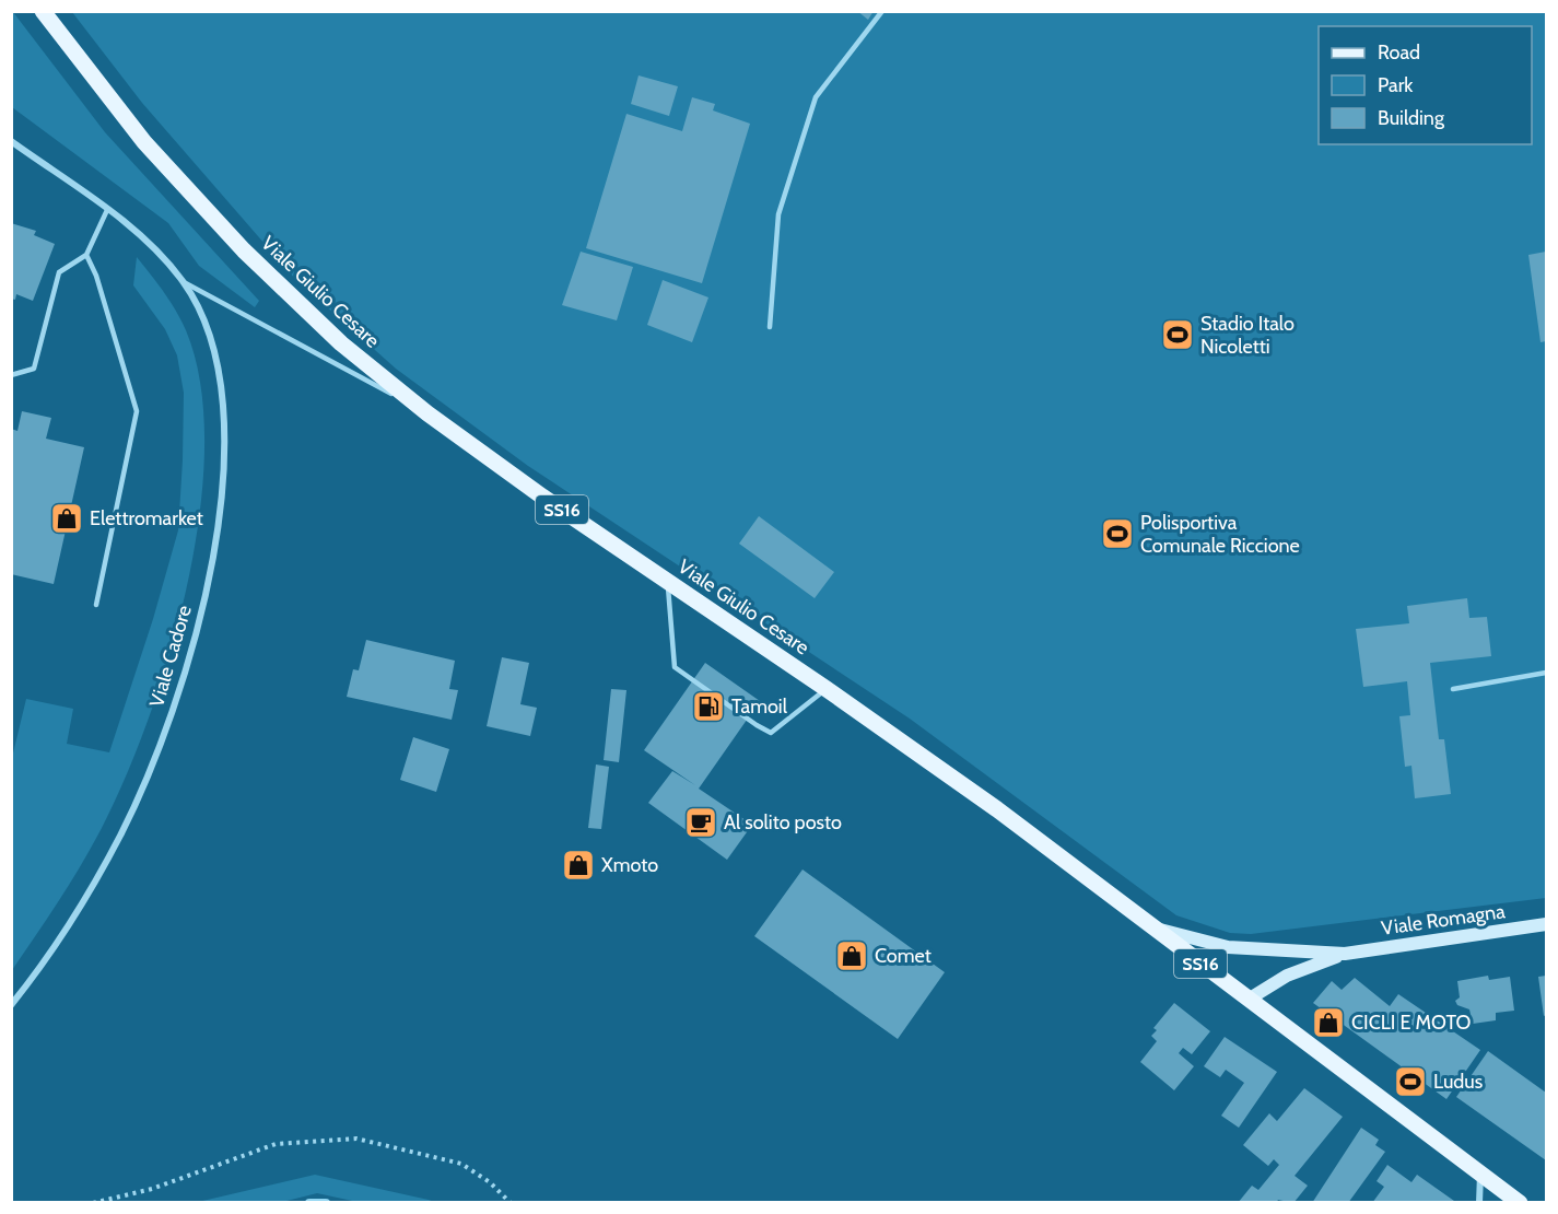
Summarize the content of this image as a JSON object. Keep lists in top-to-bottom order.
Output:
{
  "streets": {
    "main road": ["Viale Giulio Cesare", "SS16"],
    "street": ["Viale Cadore", "Viale Romagna"]
  },
  "crossings": [
    ["Viale Giulio Cesare", "Viale Romagna"]
  ],
  "places": {
    "sports": ["Stadio Italo Nicoletti", "Polisportiva Comunale Riccione", "Ludus"],
    "shop": [
      "Elettromarket",
      "Xmoto",
      "Comet",
      "CICLI E MOTO"
    ],
    "fuel station": ["Tamoil"],
    "cafe": ["Al solito posto"]
  },
  "legend": ["Road", "Park", "Building"]
}
